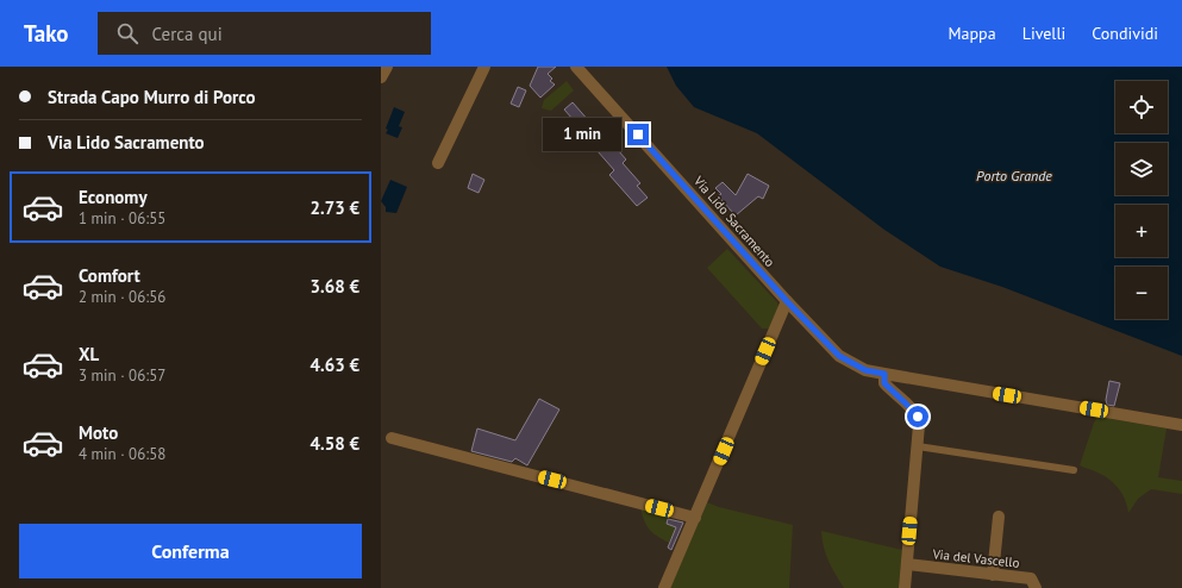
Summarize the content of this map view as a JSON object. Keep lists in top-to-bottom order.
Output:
{
  "streets": {
    "street": ["Via Lido Sacramento", "Via del Vascello"]
  },
  "water": ["Porto Grande"],
  "page": {
    "header": "Tako",
    "search": "Cerca qui",
    "nav": ["Mappa", "Livelli", "Condividi"],
    "banner": ["Strada Capo Murro di Porco", "Via Lido Sacramento"],
    "map_buttons": ["+", "−"],
    "bubble": "1 min",
    "list": [
      {
        "name": "Economy",
        "note": "1 min · 06:55",
        "value": "2.73 €"
      },
      {
        "name": "Comfort",
        "note": "2 min · 06:56",
        "value": "3.68 €"
      },
      {
        "name": "XL",
        "note": "3 min · 06:57",
        "value": "4.63 €"
      },
      {
        "name": "Moto",
        "note": "4 min · 06:58",
        "value": "4.58 €"
      }
    ],
    "buttons": "Conferma"
  }
}
